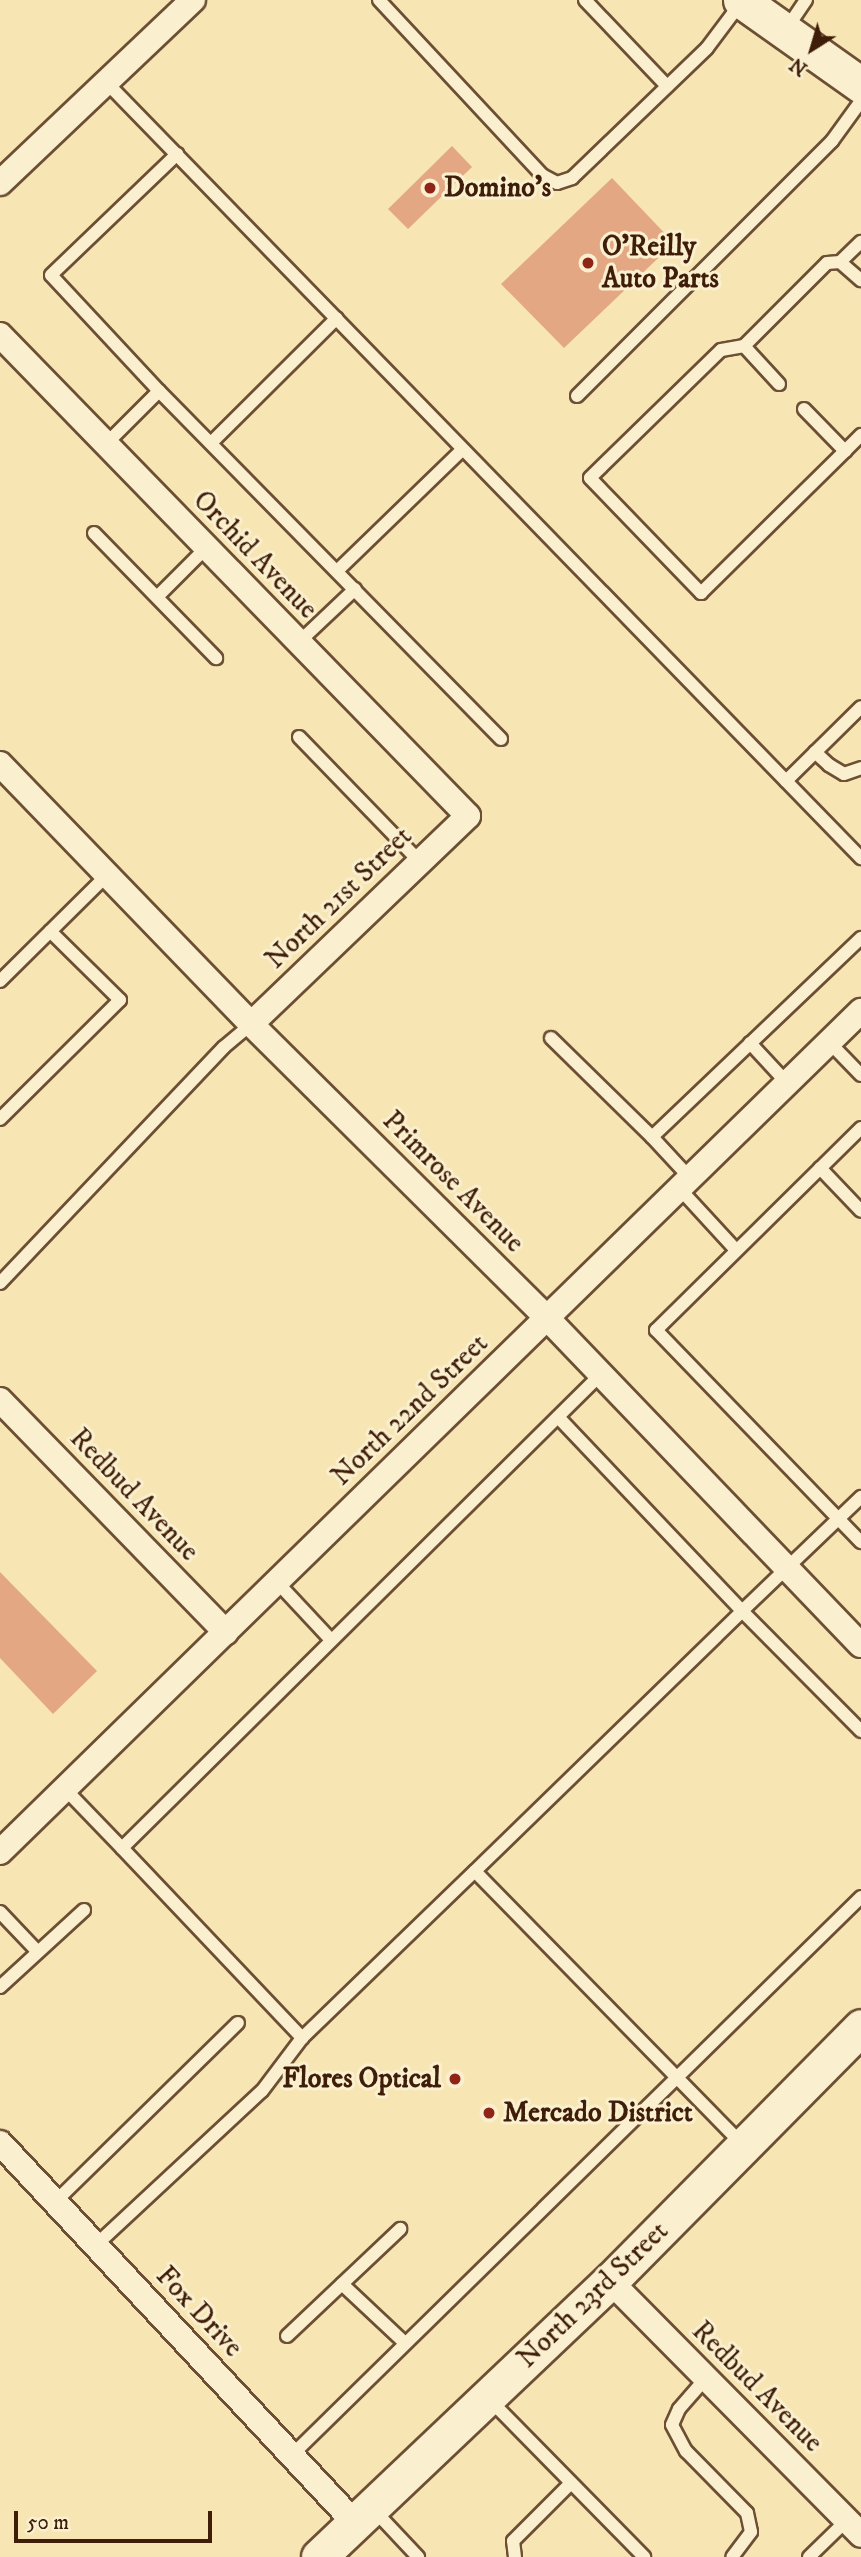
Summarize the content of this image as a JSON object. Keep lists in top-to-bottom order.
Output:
{
  "streets": {
    "main road": ["North 23rd Street"],
    "street": [
      "Orchid Avenue",
      "North 21st Street",
      "Primrose Avenue",
      "North 22nd Street",
      "Redbud Avenue",
      "Fox Drive"
    ]
  },
  "crossings": [
    ["Orchid Avenue", "North 21st Street"],
    ["North 21st Street", "Primrose Avenue"],
    ["Primrose Avenue", "North 22nd Street"],
    ["North 22nd Street", "Redbud Avenue"],
    ["Redbud Avenue", "North 23rd Street"],
    ["North 23rd Street", "Fox Drive"]
  ],
  "places": [
    "Domino's",
    "O'Reilly Auto Parts",
    "Flores Optical",
    "Mercado District"
  ],
  "scale_bar": "50 m",
  "north": "bottom left"
}
